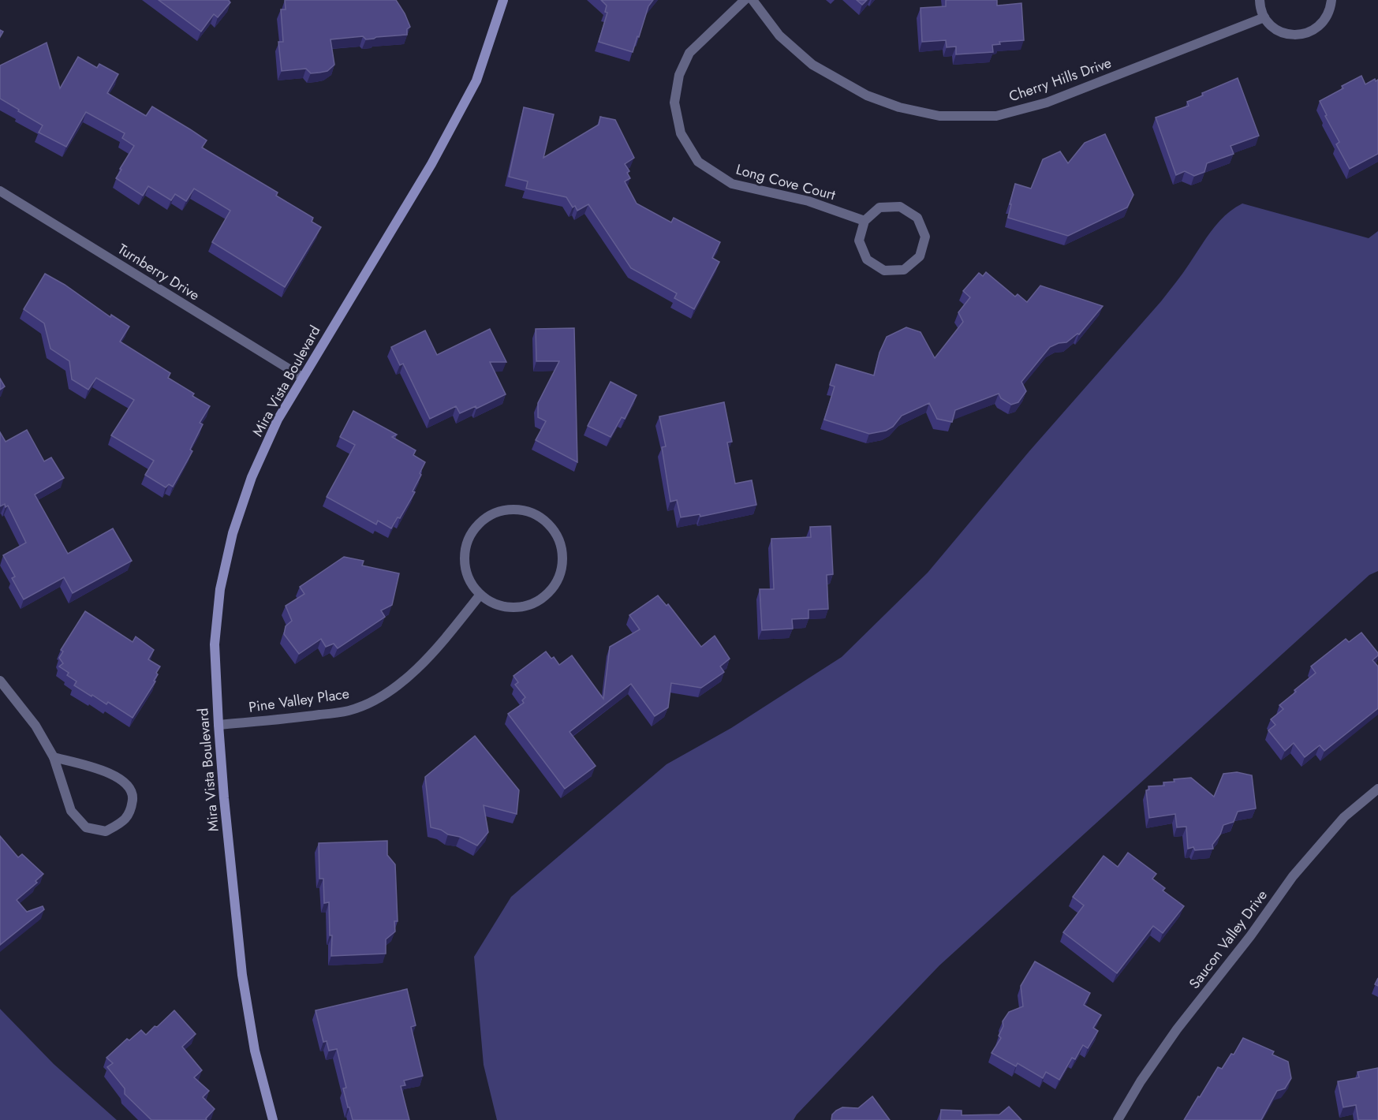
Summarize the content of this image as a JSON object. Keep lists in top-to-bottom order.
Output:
{
  "streets": {
    "street": [
      "Cherry Hills Drive",
      "Long Cove Court",
      "Turnberry Drive",
      "Mira Vista Boulevard",
      "Pine Valley Place",
      "Saucon Valley Drive"
    ]
  },
  "crossings": [
    ["Turnberry Drive", "Mira Vista Boulevard"],
    ["Mira Vista Boulevard", "Pine Valley Place"]
  ]
}
